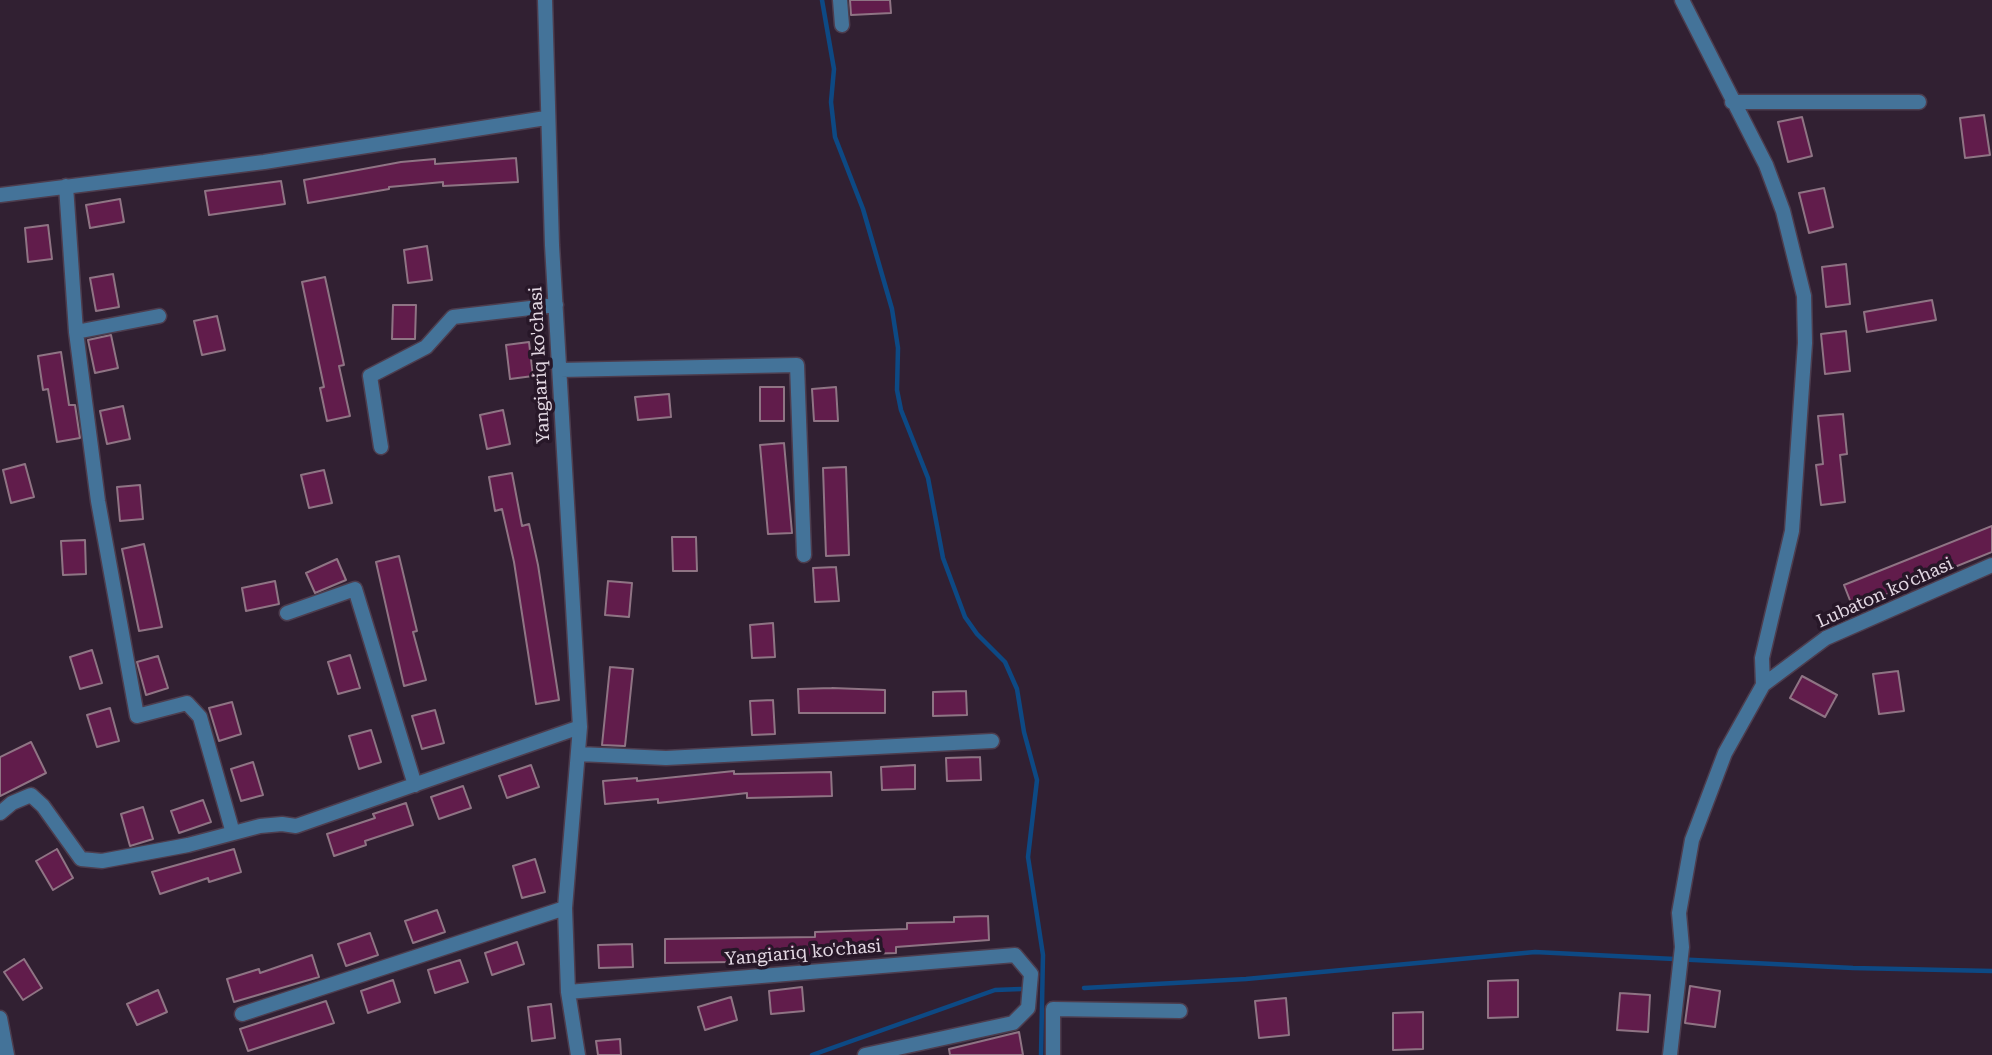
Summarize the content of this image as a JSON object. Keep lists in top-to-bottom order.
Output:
{
  "streets": {
    "street": ["Yangiariq ko'chasi", "Lubaton ko'chasi"]
  }
}
